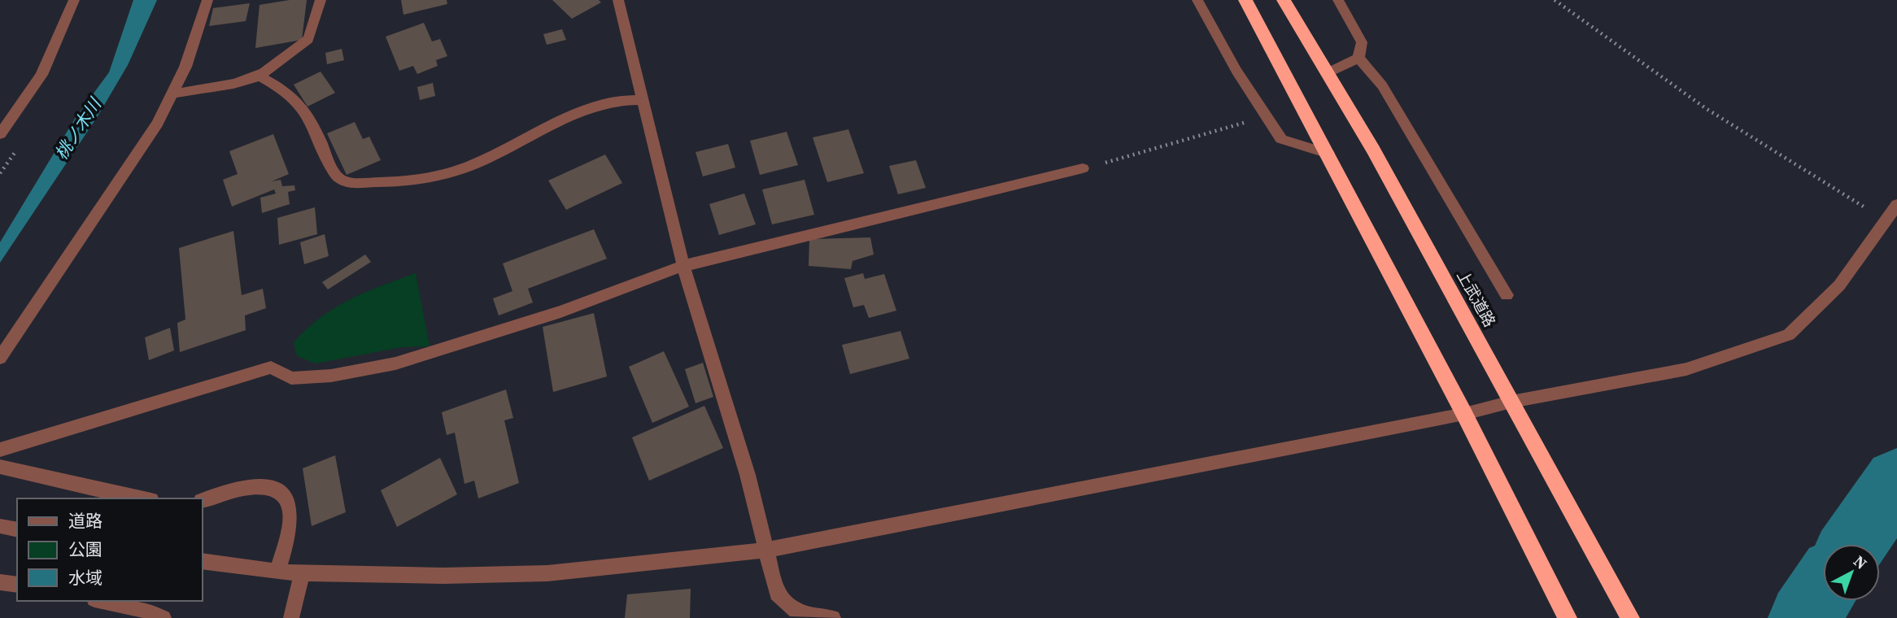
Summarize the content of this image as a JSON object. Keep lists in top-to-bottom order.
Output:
{
  "streets": {
    "highway": ["上武道路"]
  },
  "water": ["桃ノ木川"],
  "legend": ["道路", "公園", "水域"],
  "north": "top right"
}
